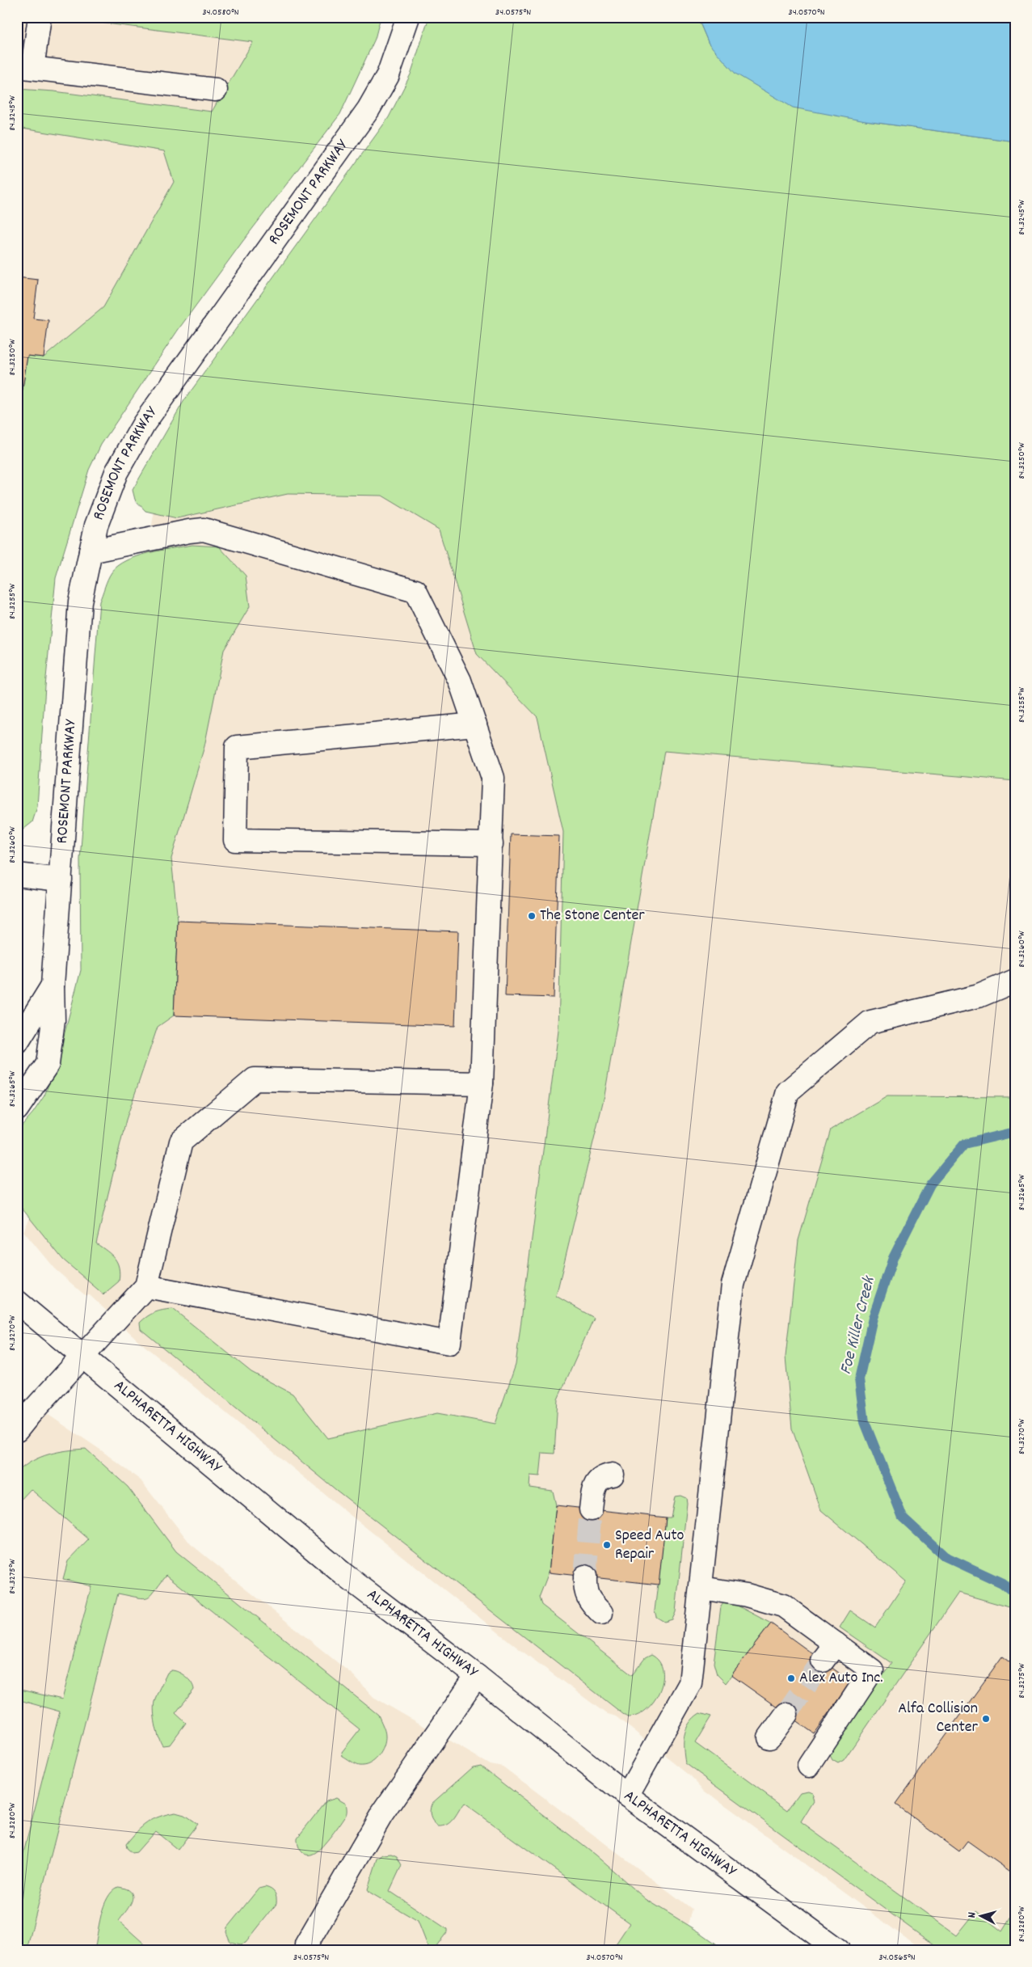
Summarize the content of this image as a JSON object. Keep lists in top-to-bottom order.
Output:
{
  "streets": {
    "main road": ["ROSEMONT PARKWAY", "ALPHARETTA HIGHWAY"]
  },
  "water": ["Foe Killer Creek"],
  "places": [
    "The Stone Center",
    "Speed Auto Repair",
    "Alex Auto Inc.",
    "Alfa Collision Center"
  ],
  "north": "left",
  "coordinates": [
    "34.0580°N",
    "34.0575°N",
    "34.0570°N",
    "84.3245°W",
    "84.3250°W",
    "84.3255°W",
    "84.3260°W",
    "84.3265°W",
    "84.3270°W",
    "84.3275°W",
    "84.3280°W",
    "34.0565°N"
  ]
}
